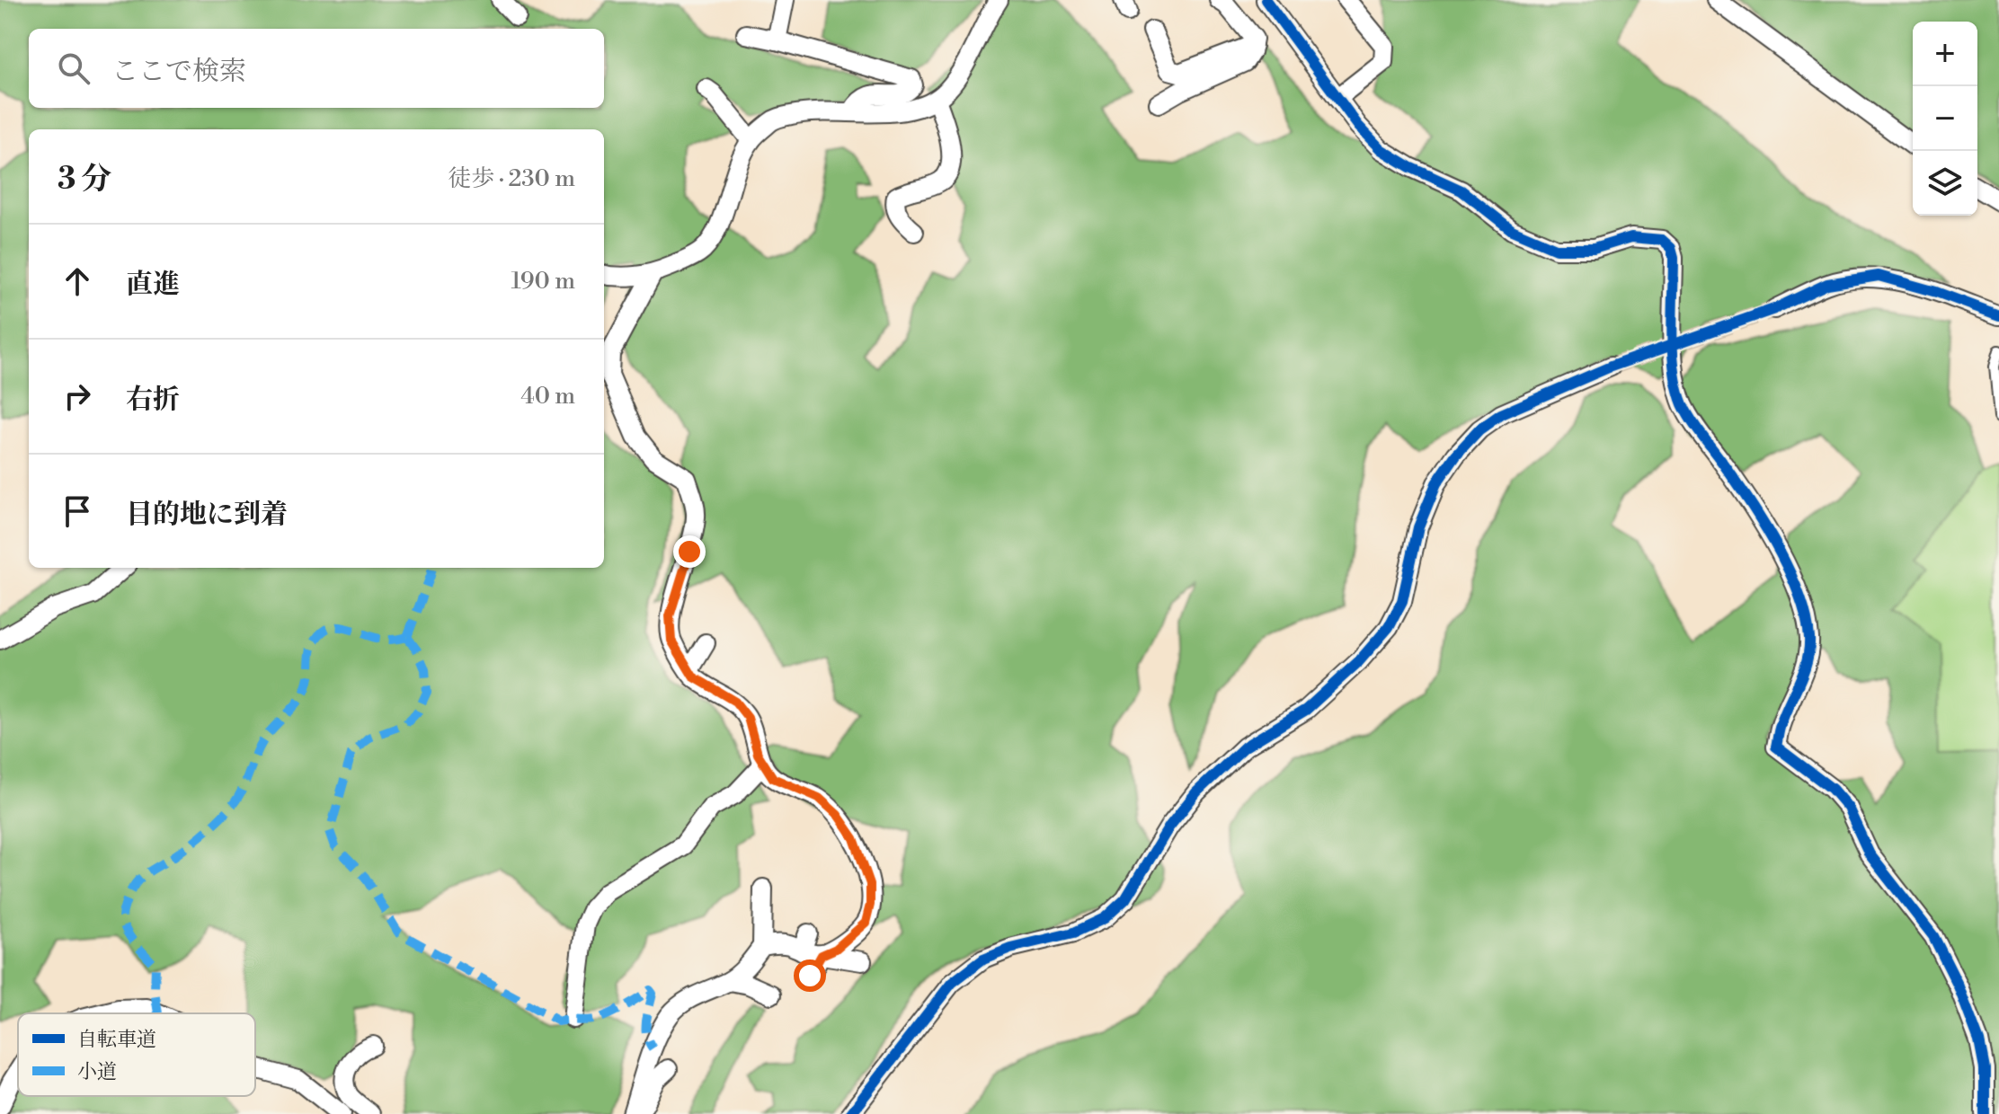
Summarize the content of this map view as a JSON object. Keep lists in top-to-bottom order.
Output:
{
  "legend": ["自転車道", "小道"],
  "page": {
    "map_buttons": ["+", "−"],
    "search": "ここで検索",
    "heading": ["3 分", "徒歩 · 230 m"],
    "list": [
      ["直進", "190 m"],
      ["右折", "40 m"],
      "目的地に到着"
    ]
  }
}
